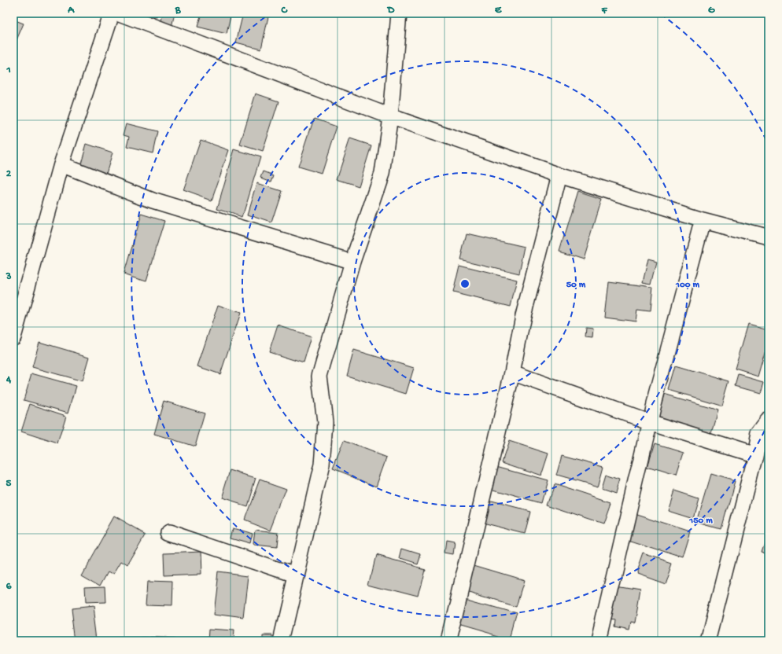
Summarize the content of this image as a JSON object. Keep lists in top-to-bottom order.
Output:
{
  "grid": {
    "columns": [
      "A",
      "B",
      "C",
      "D",
      "E",
      "F",
      "G"
    ],
    "rows": [
      "1",
      "2",
      "3",
      "4",
      "5",
      "6"
    ]
  },
  "rings": ["50 m", "100 m", "150 m"]
}
